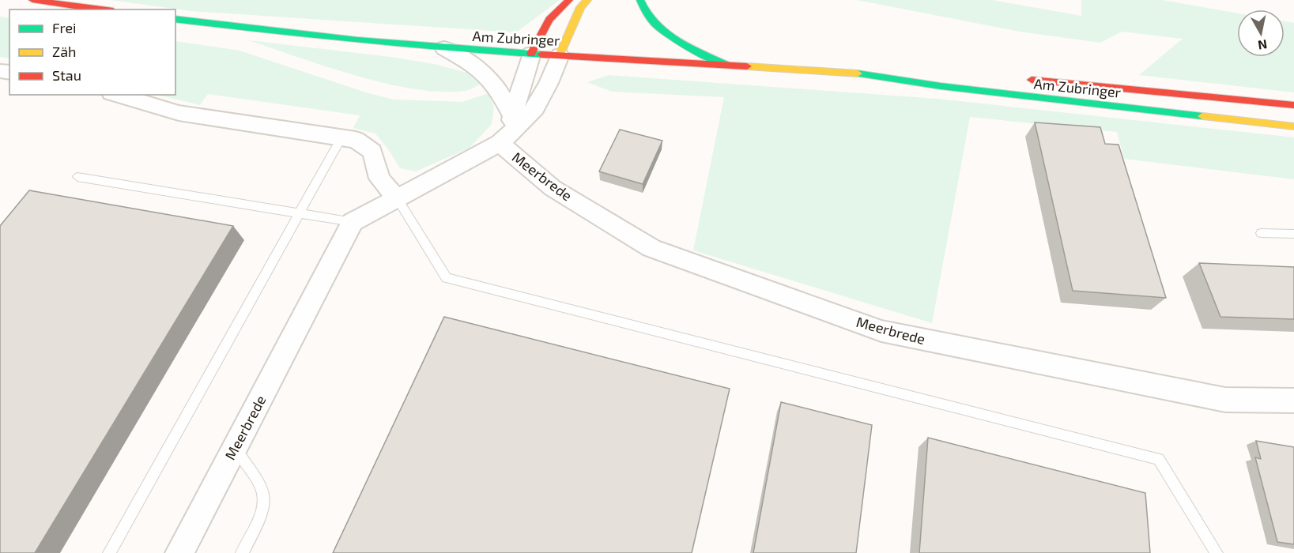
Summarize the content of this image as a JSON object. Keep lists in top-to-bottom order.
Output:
{
  "streets": {
    "main road": ["Am Zubringer"],
    "street": ["Meerbrede"]
  },
  "crossings": [
    ["Am Zubringer", "Meerbrede"]
  ],
  "legend": ["Frei", "Zäh", "Stau"],
  "north": "bottom"
}
